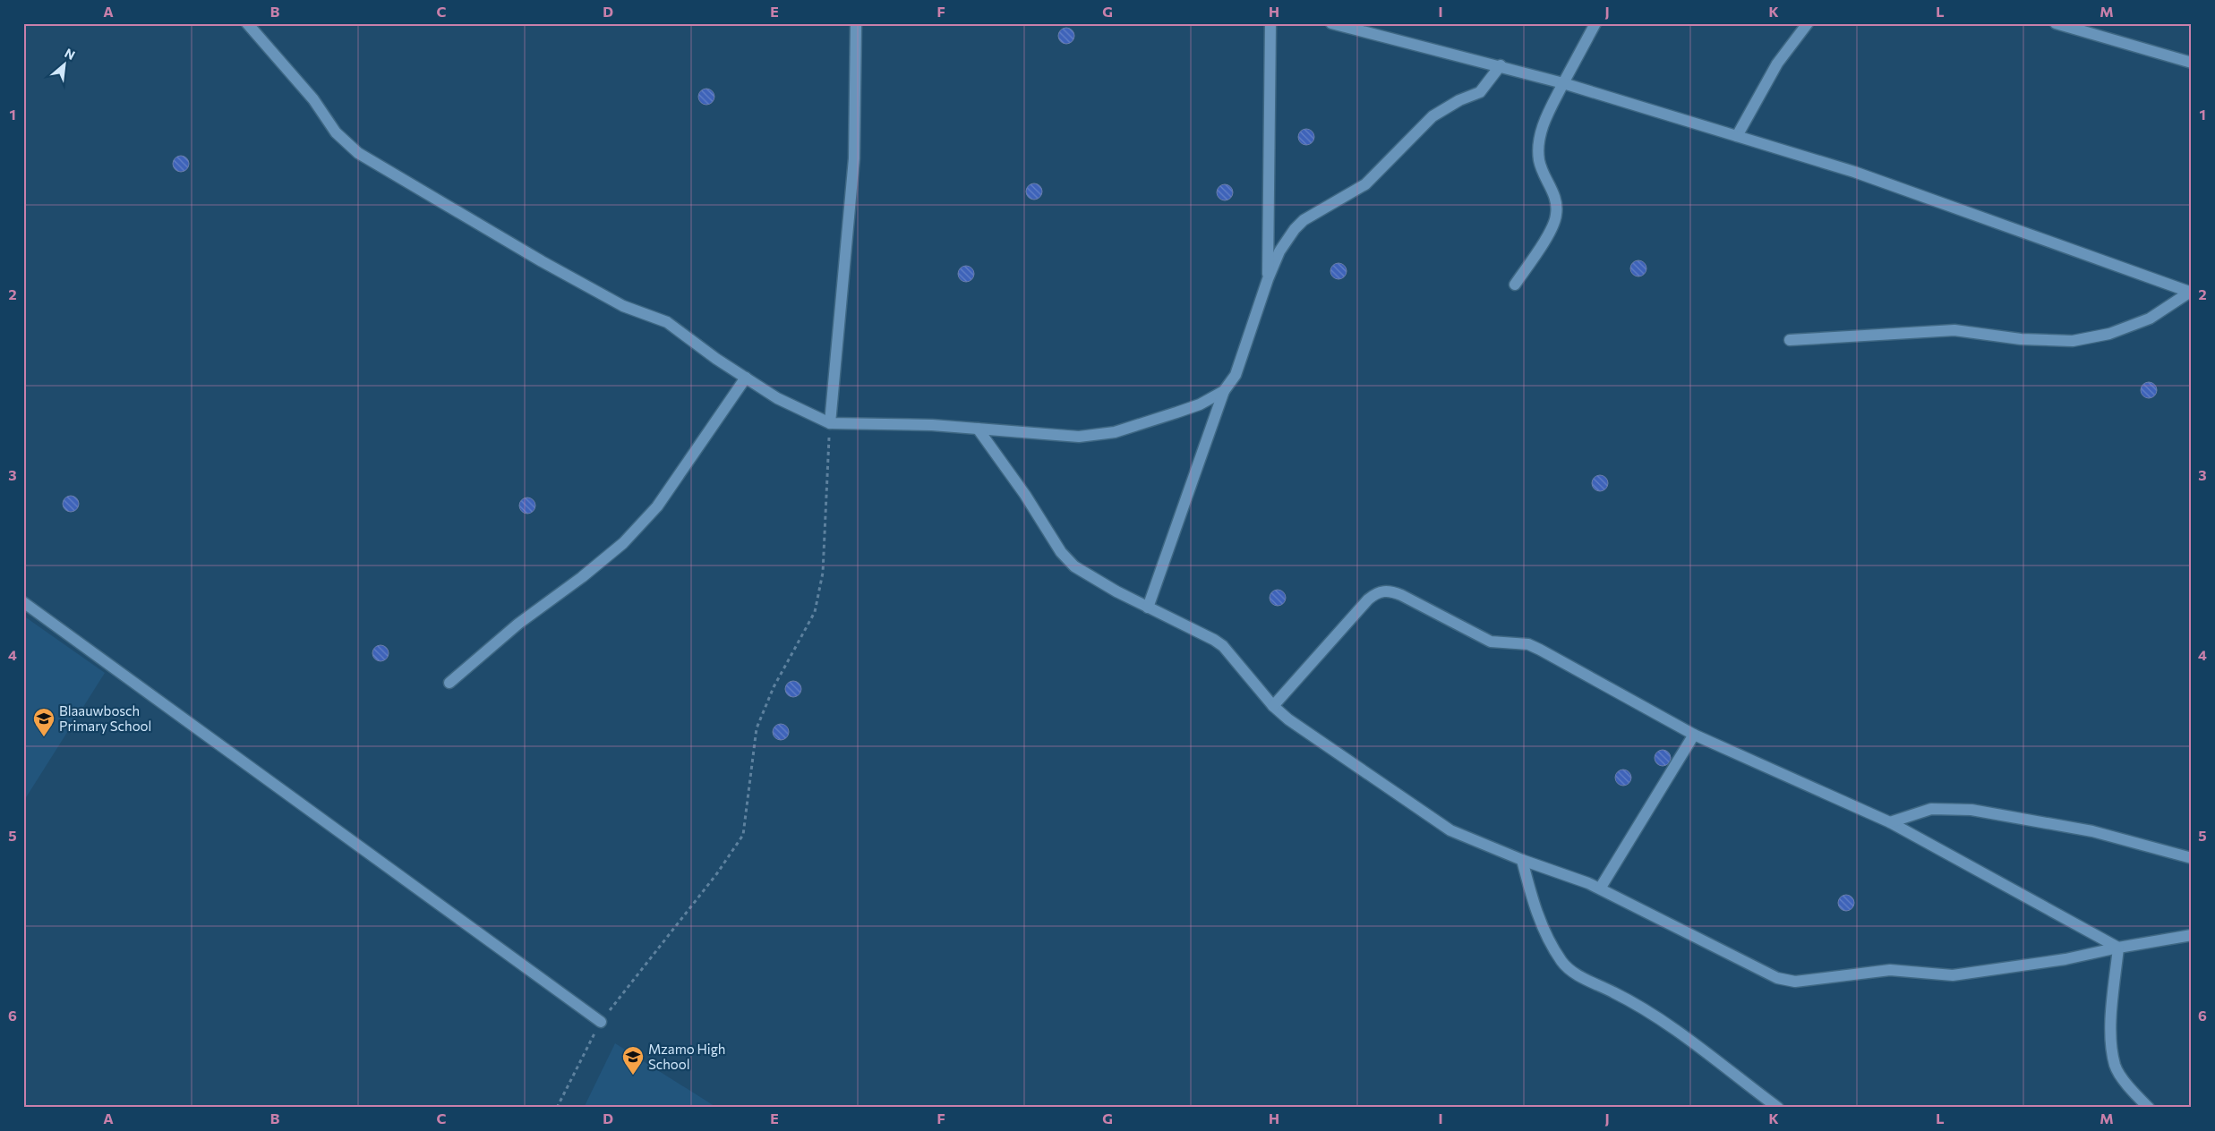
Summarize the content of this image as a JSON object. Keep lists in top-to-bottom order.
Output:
{
  "places": {
    "school or university": ["Blaauwbosch Primary School", "Mzamo High School"]
  },
  "north": "top right",
  "grid": {
    "columns": [
      "A",
      "B",
      "C",
      "D",
      "E",
      "F",
      "G",
      "H",
      "I",
      "J",
      "K",
      "L",
      "M"
    ],
    "rows": [
      "1",
      "2",
      "3",
      "4",
      "5",
      "6"
    ]
  }
}
